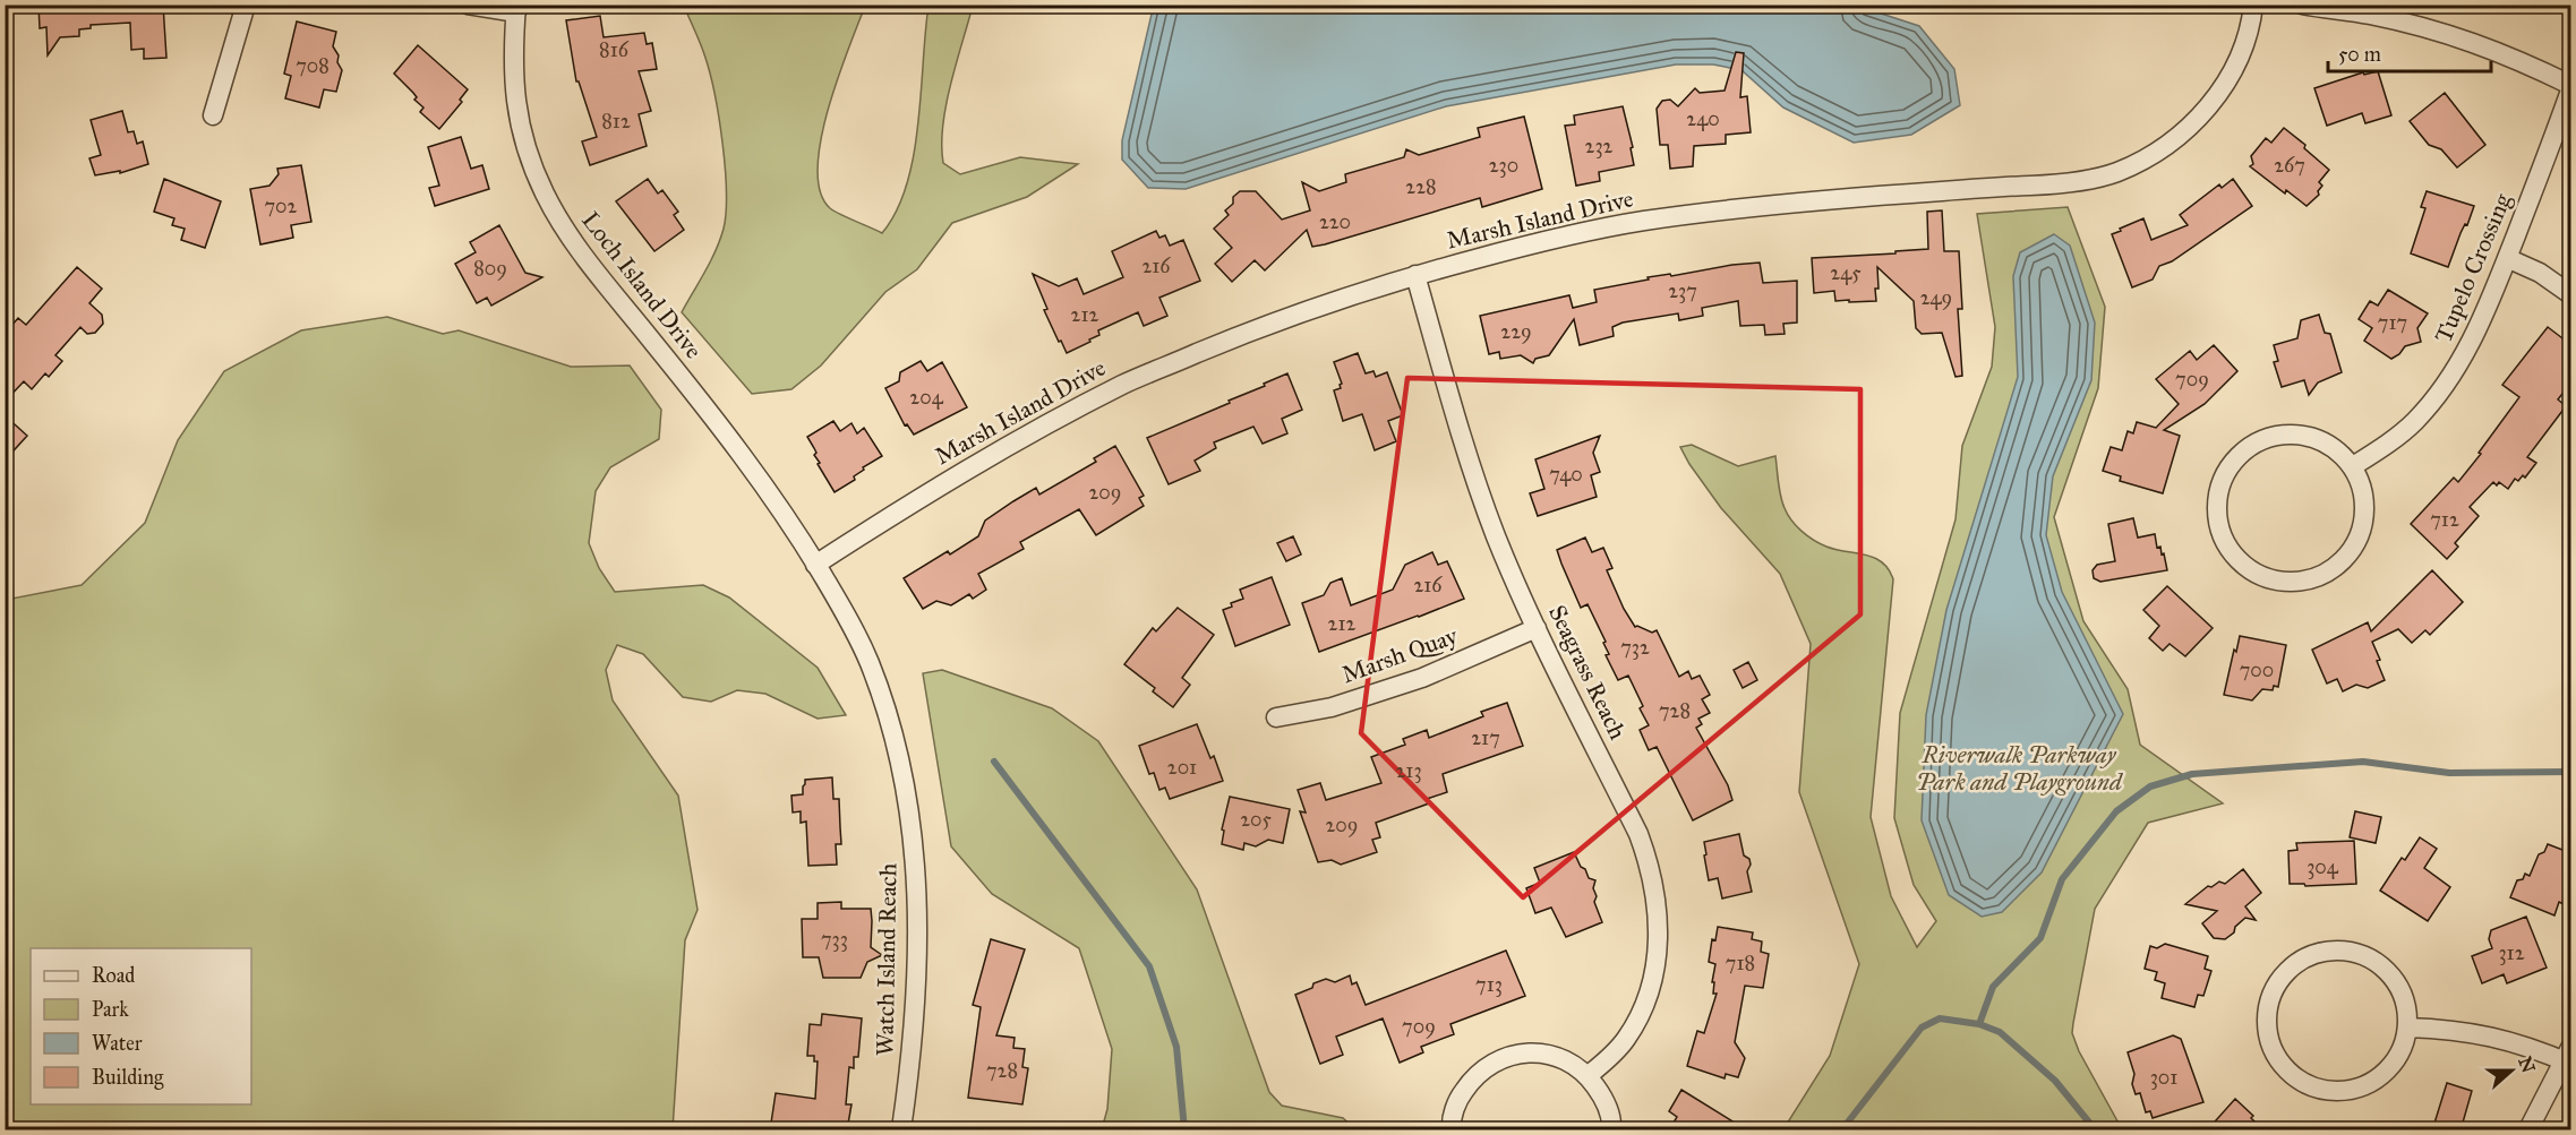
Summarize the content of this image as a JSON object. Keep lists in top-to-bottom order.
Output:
{
  "streets": {
    "street": [
      "Marsh Island Drive",
      "Tupelo Crossing",
      "Loch Island Drive",
      "Marsh Quay",
      "Seagrass Reach",
      "Watch Island Reach"
    ]
  },
  "crossings": [
    ["Marsh Island Drive", "Loch Island Drive"],
    ["Marsh Island Drive", "Seagrass Reach"],
    ["Marsh Island Drive", "Watch Island Reach"],
    ["Loch Island Drive", "Watch Island Reach"],
    ["Marsh Quay", "Seagrass Reach"]
  ],
  "parks": ["Riverwalk Parkway Park and Playground"],
  "house_numbers": [
    "816",
    "708",
    "240",
    "812",
    "232",
    "230",
    "267",
    "228",
    "702",
    "220",
    "216",
    "809",
    "245",
    "237",
    "249",
    "212",
    "717",
    "229",
    "709",
    "204",
    "740",
    "209",
    "712",
    "216",
    "212",
    "732",
    "700",
    "728",
    "217",
    "201",
    "213",
    "205",
    "209",
    "304",
    "733",
    "312",
    "718",
    "713",
    "709",
    "728",
    "301"
  ],
  "legend": [
    "Road",
    "Park",
    "Water",
    "Building"
  ],
  "scale_bar": "50 m",
  "north": "right"
}
